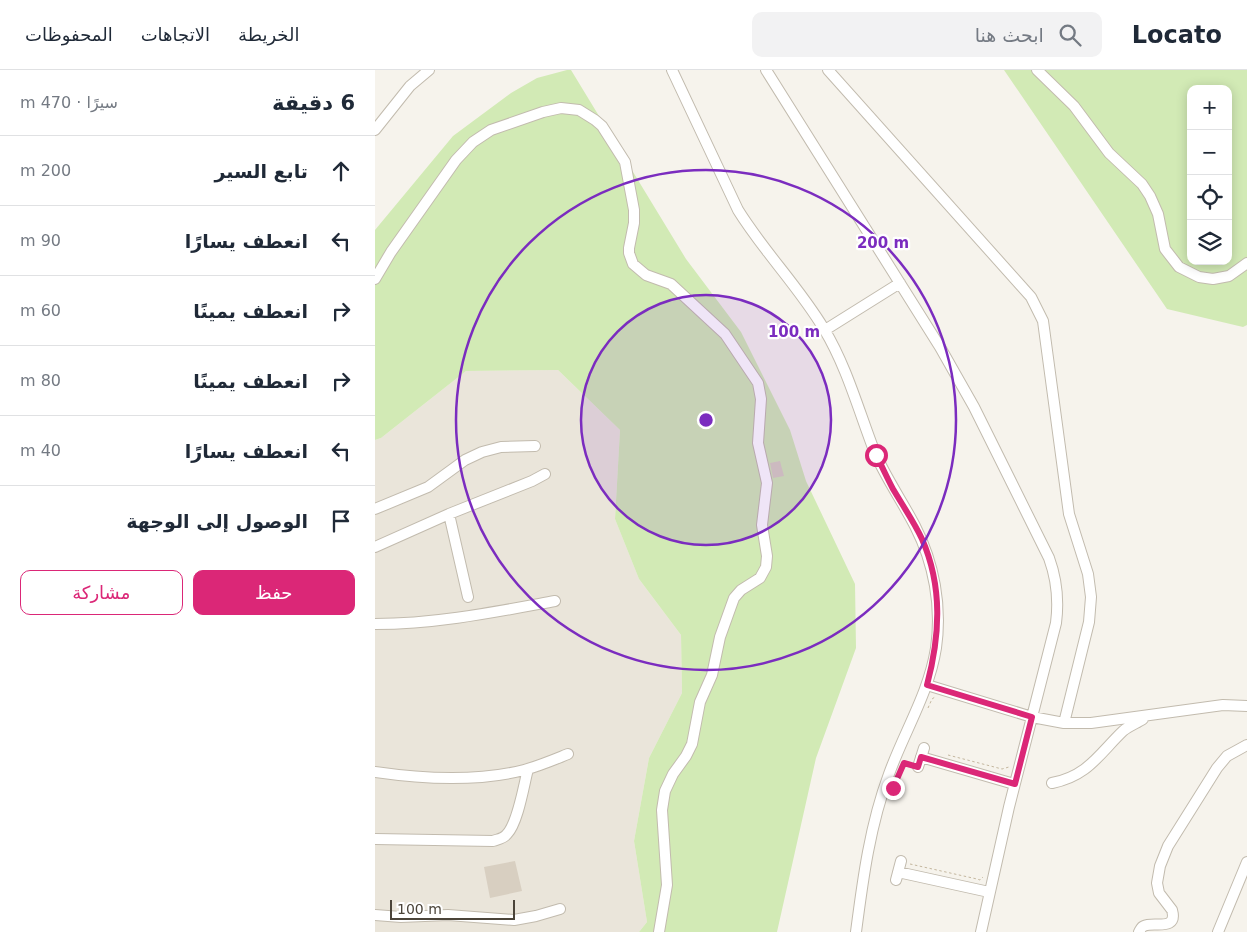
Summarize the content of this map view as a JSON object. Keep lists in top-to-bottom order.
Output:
{
  "scale_bar": "100 m",
  "page": {
    "header": "Locato",
    "search": "ابحث هنا",
    "nav": ["الخريطة", "الاتجاهات", "المحفوظات"],
    "heading": ["6 دقيقة", "سيرًا · 470 m"],
    "map_buttons": ["+", "−"],
    "list": [
      ["تابع السير", "200 m"],
      ["انعطف يسارًا", "90 m"],
      ["انعطف يمينًا", "60 m"],
      ["انعطف يمينًا", "80 m"],
      ["انعطف يسارًا", "40 m"],
      "الوصول إلى الوجهة"
    ],
    "buttons": ["حفظ", "مشاركة"],
    "scale": "100 m"
  },
  "rings": ["200 m", "100 m"]
}
